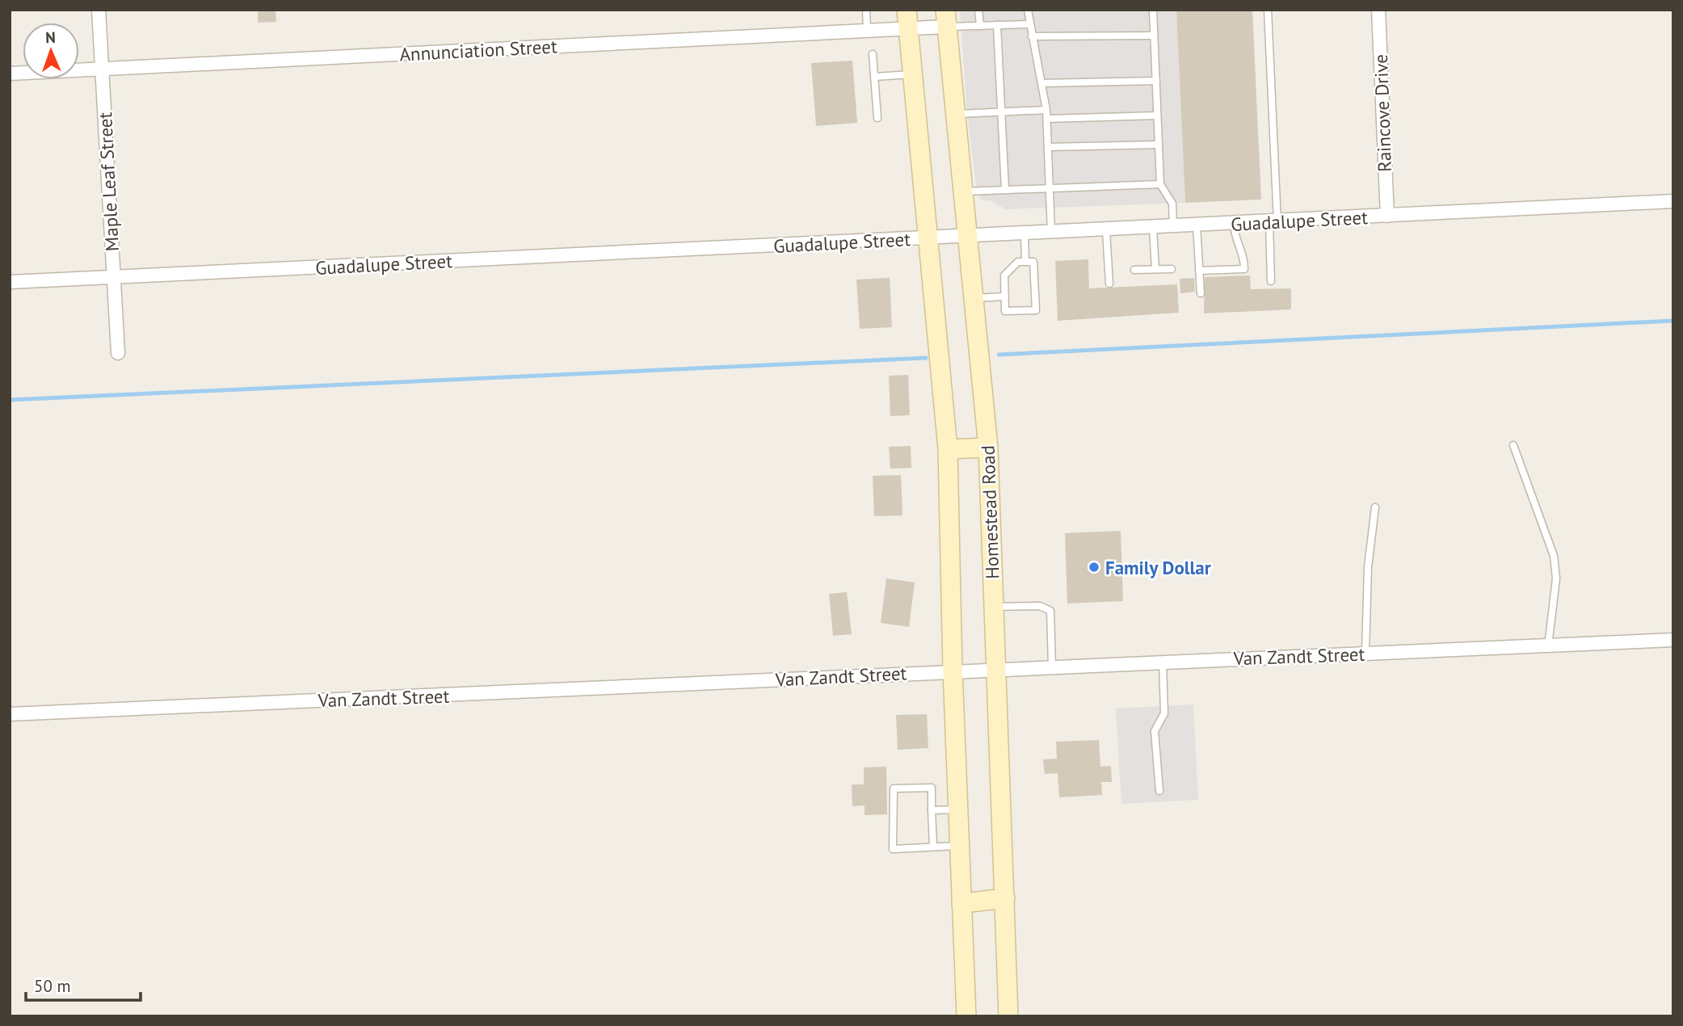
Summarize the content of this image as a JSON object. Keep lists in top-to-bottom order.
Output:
{
  "streets": {
    "main road": ["Homestead Road"],
    "street": [
      "Annunciation Street",
      "Raincove Drive",
      "Maple Leaf Street",
      "Guadalupe Street",
      "Van Zandt Street"
    ]
  },
  "crossings": [
    ["Annunciation Street", "Maple Leaf Street"],
    ["Annunciation Street", "Homestead Road"],
    ["Raincove Drive", "Guadalupe Street"],
    ["Maple Leaf Street", "Guadalupe Street"],
    ["Guadalupe Street", "Homestead Road"],
    ["Homestead Road", "Van Zandt Street"]
  ],
  "places": ["Family Dollar"],
  "scale_bar": "50 m",
  "north": "top"
}
